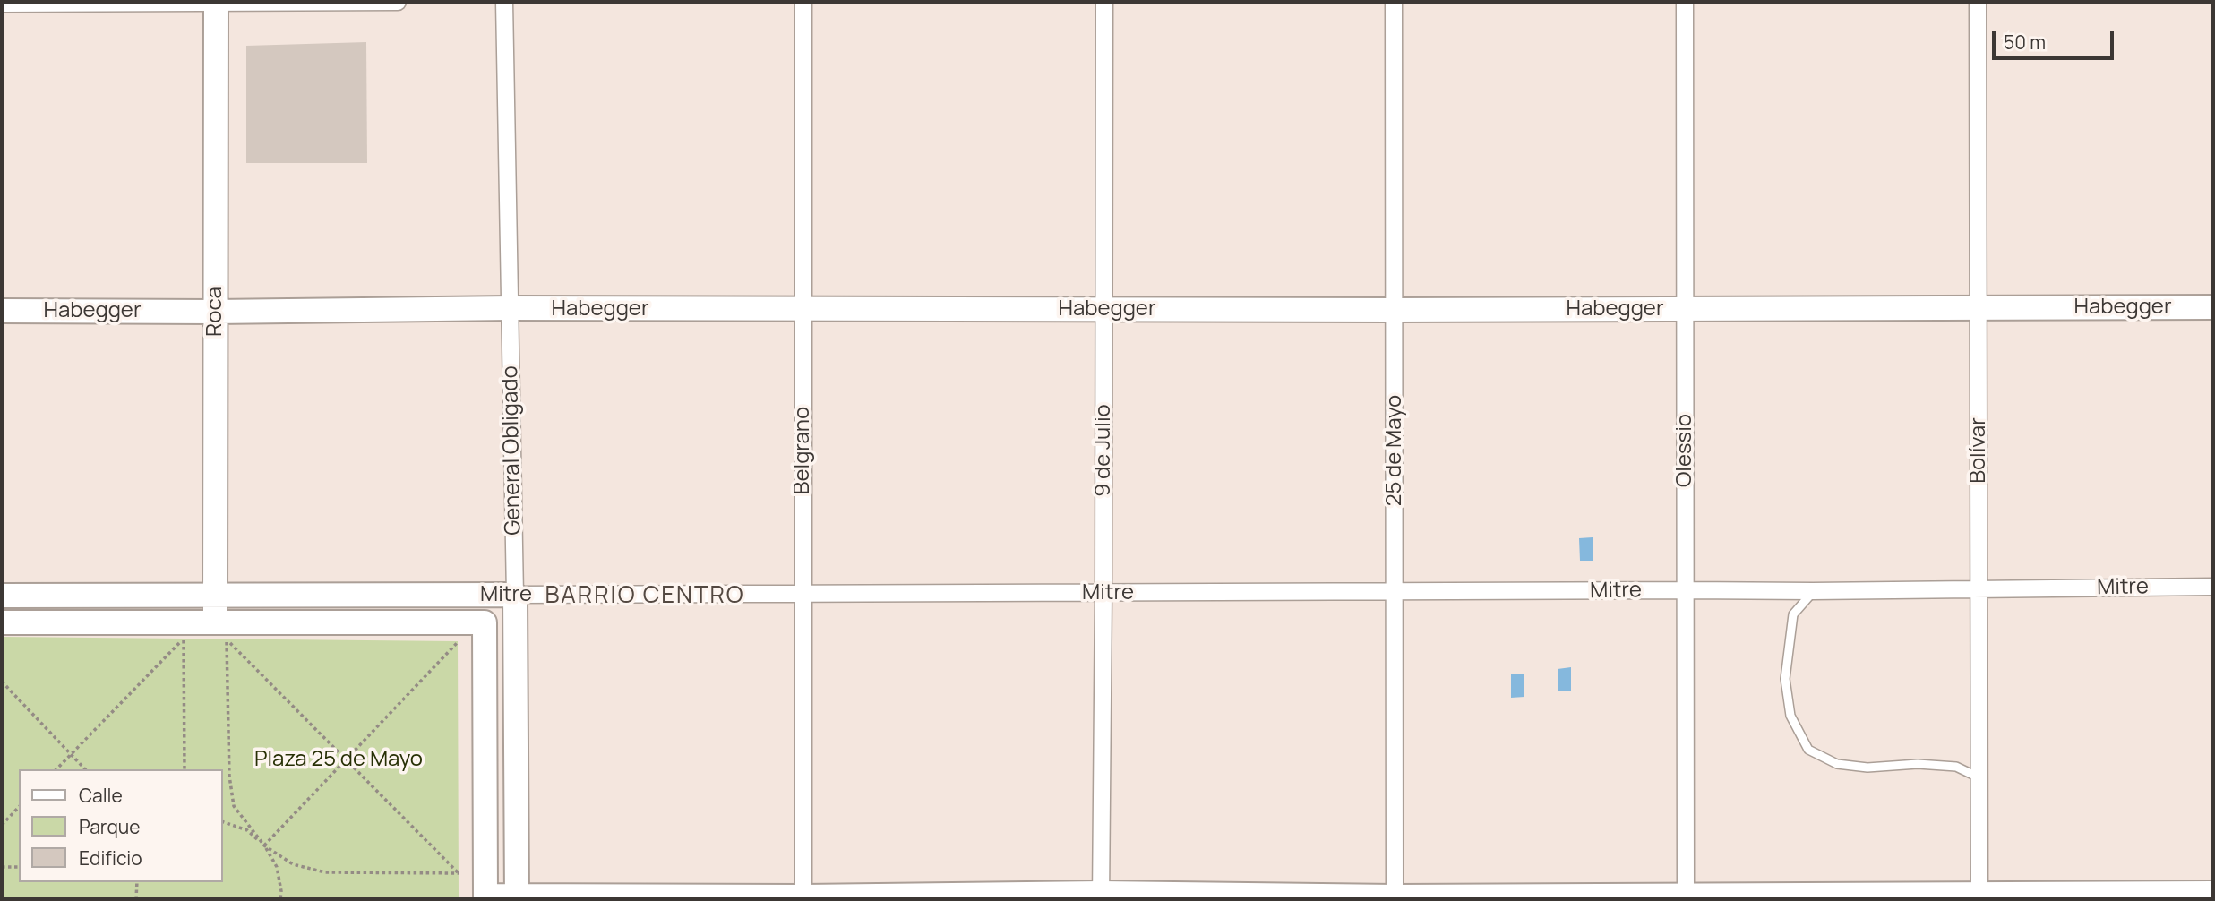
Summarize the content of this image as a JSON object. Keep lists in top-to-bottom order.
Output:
{
  "streets": {
    "main road": [
      "Habegger",
      "Roca",
      "General Obligado",
      "Mitre"
    ],
    "street": [
      "Belgrano",
      "9 de Julio",
      "25 de Mayo",
      "Olessio",
      "Bolívar"
    ]
  },
  "crossings": [
    ["Habegger", "Roca"],
    ["Habegger", "General Obligado"],
    ["Habegger", "Belgrano"],
    ["Habegger", "9 de Julio"],
    ["Habegger", "25 de Mayo"],
    ["Habegger", "Olessio"],
    ["Habegger", "Bolívar"],
    ["Roca", "Mitre"],
    ["General Obligado", "Mitre"],
    ["Belgrano", "Mitre"],
    ["9 de Julio", "Mitre"],
    ["25 de Mayo", "Mitre"],
    ["Olessio", "Mitre"],
    ["Bolívar", "Mitre"]
  ],
  "districts": ["BARRIO CENTRO"],
  "parks": ["Plaza 25 de Mayo"],
  "legend": ["Calle", "Parque", "Edificio"],
  "scale_bar": "50 m"
}
